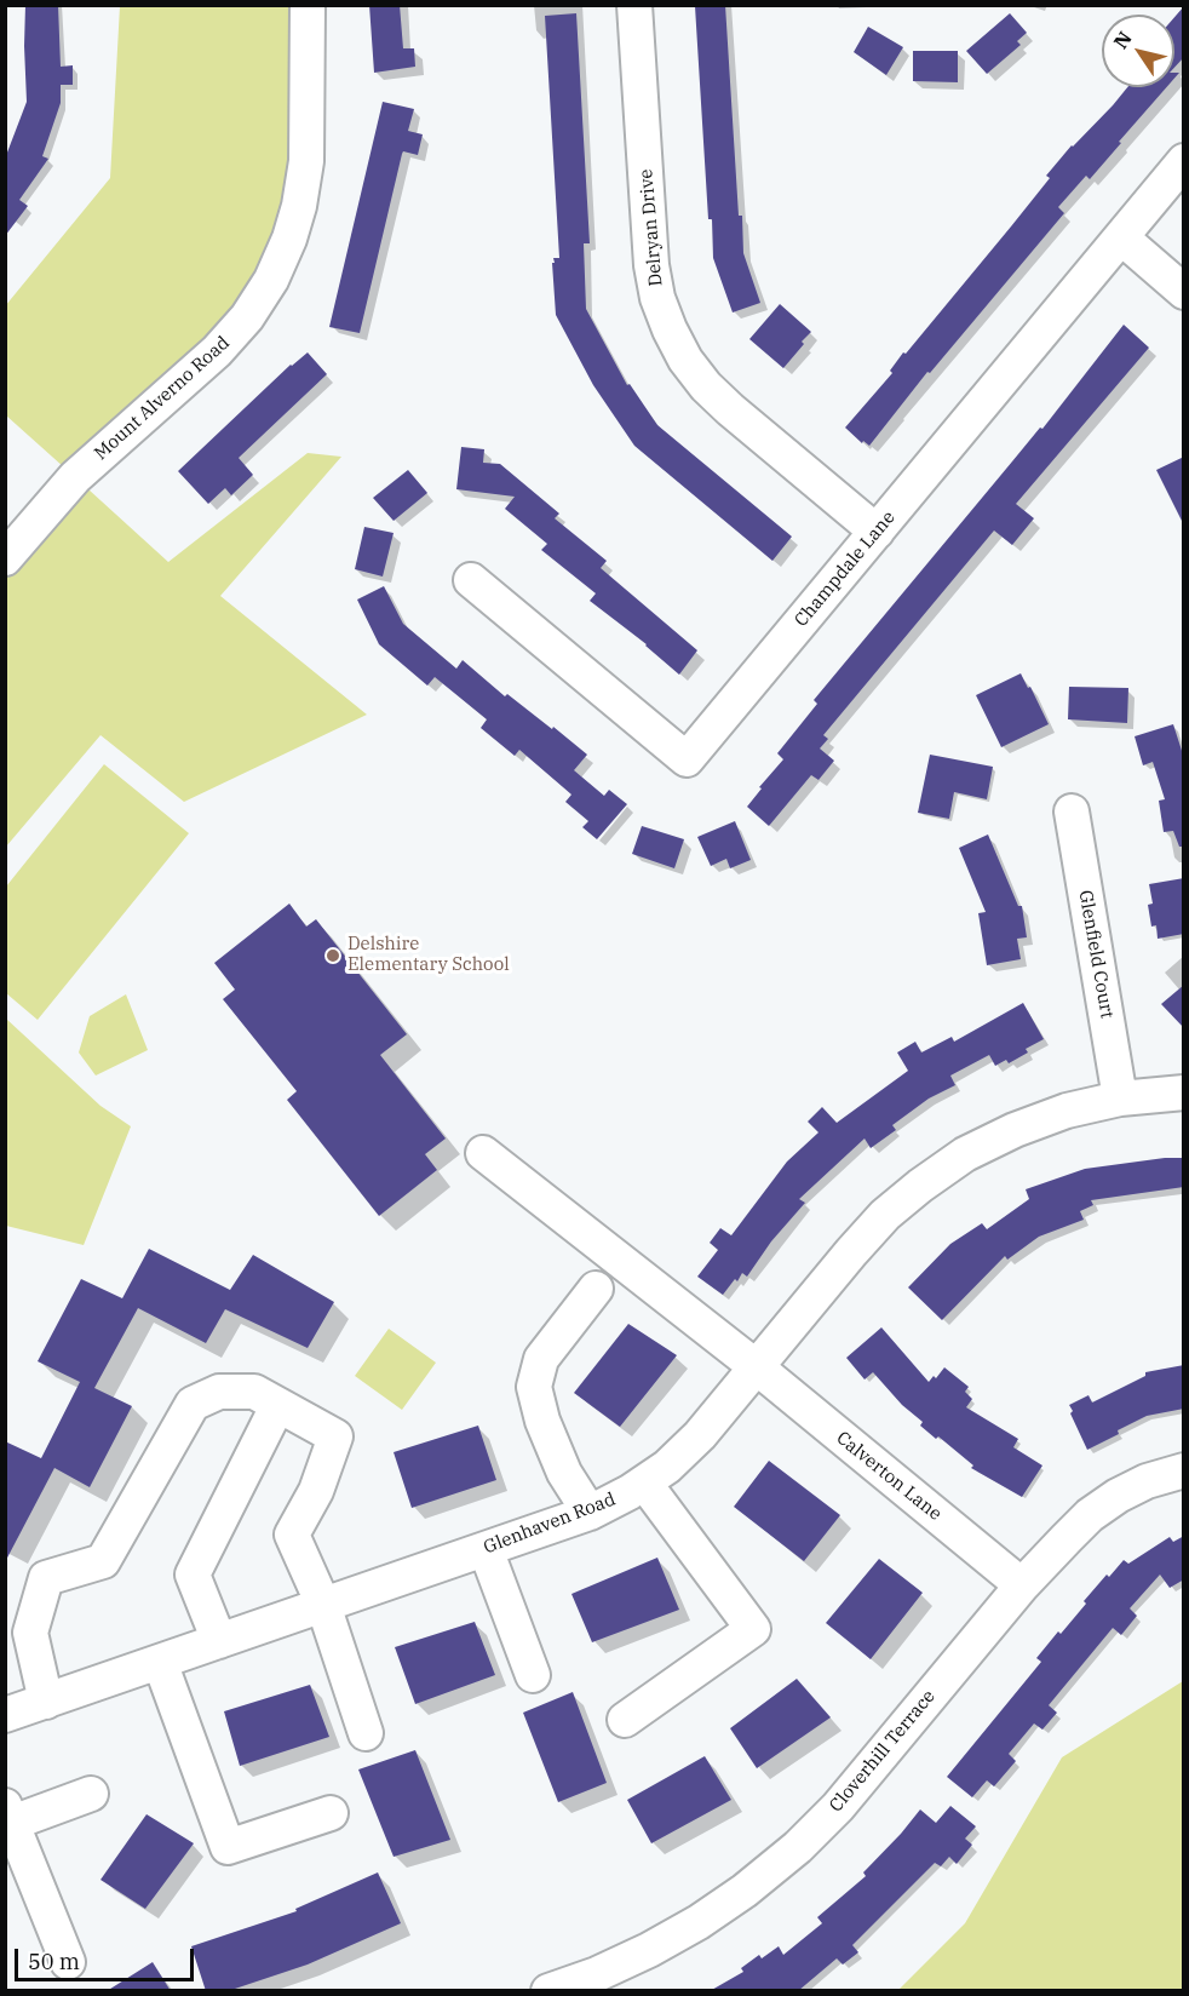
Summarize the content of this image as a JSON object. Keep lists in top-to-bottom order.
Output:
{
  "streets": {
    "street": [
      "Delryan Drive",
      "Mount Alverno Road",
      "Champdale Lane",
      "Glenfield Court",
      "Calverton Lane",
      "Glenhaven Road",
      "Cloverhill Terrace"
    ]
  },
  "crossings": [
    ["Delryan Drive", "Champdale Lane"],
    ["Glenfield Court", "Glenhaven Road"],
    ["Calverton Lane", "Glenhaven Road"],
    ["Calverton Lane", "Cloverhill Terrace"]
  ],
  "places": ["Delshire Elementary School"],
  "scale_bar": "50 m",
  "north": "top left"
}
